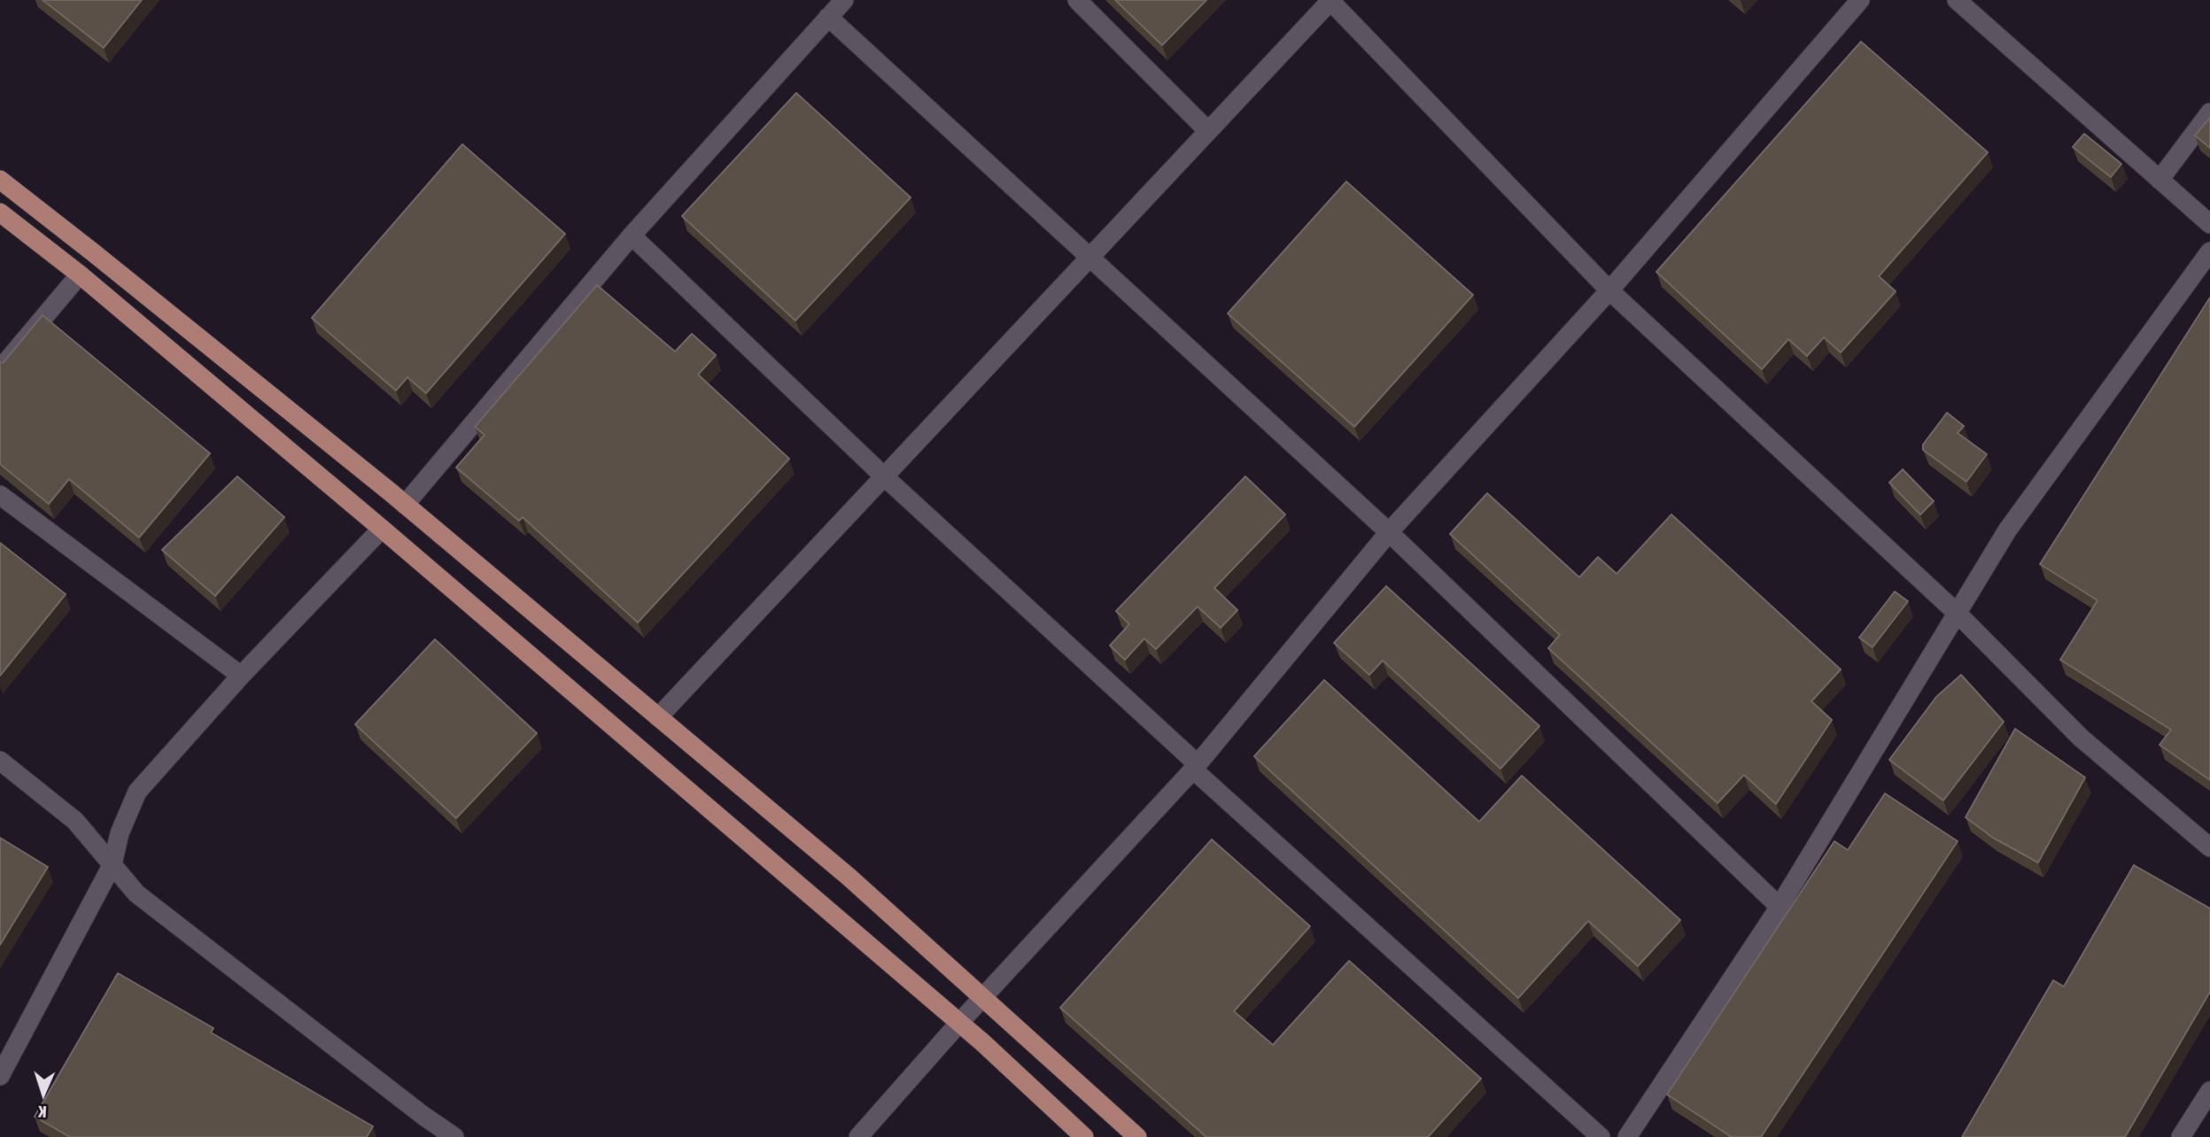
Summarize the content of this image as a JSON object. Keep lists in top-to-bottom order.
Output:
{
  "north": "bottom"
}
